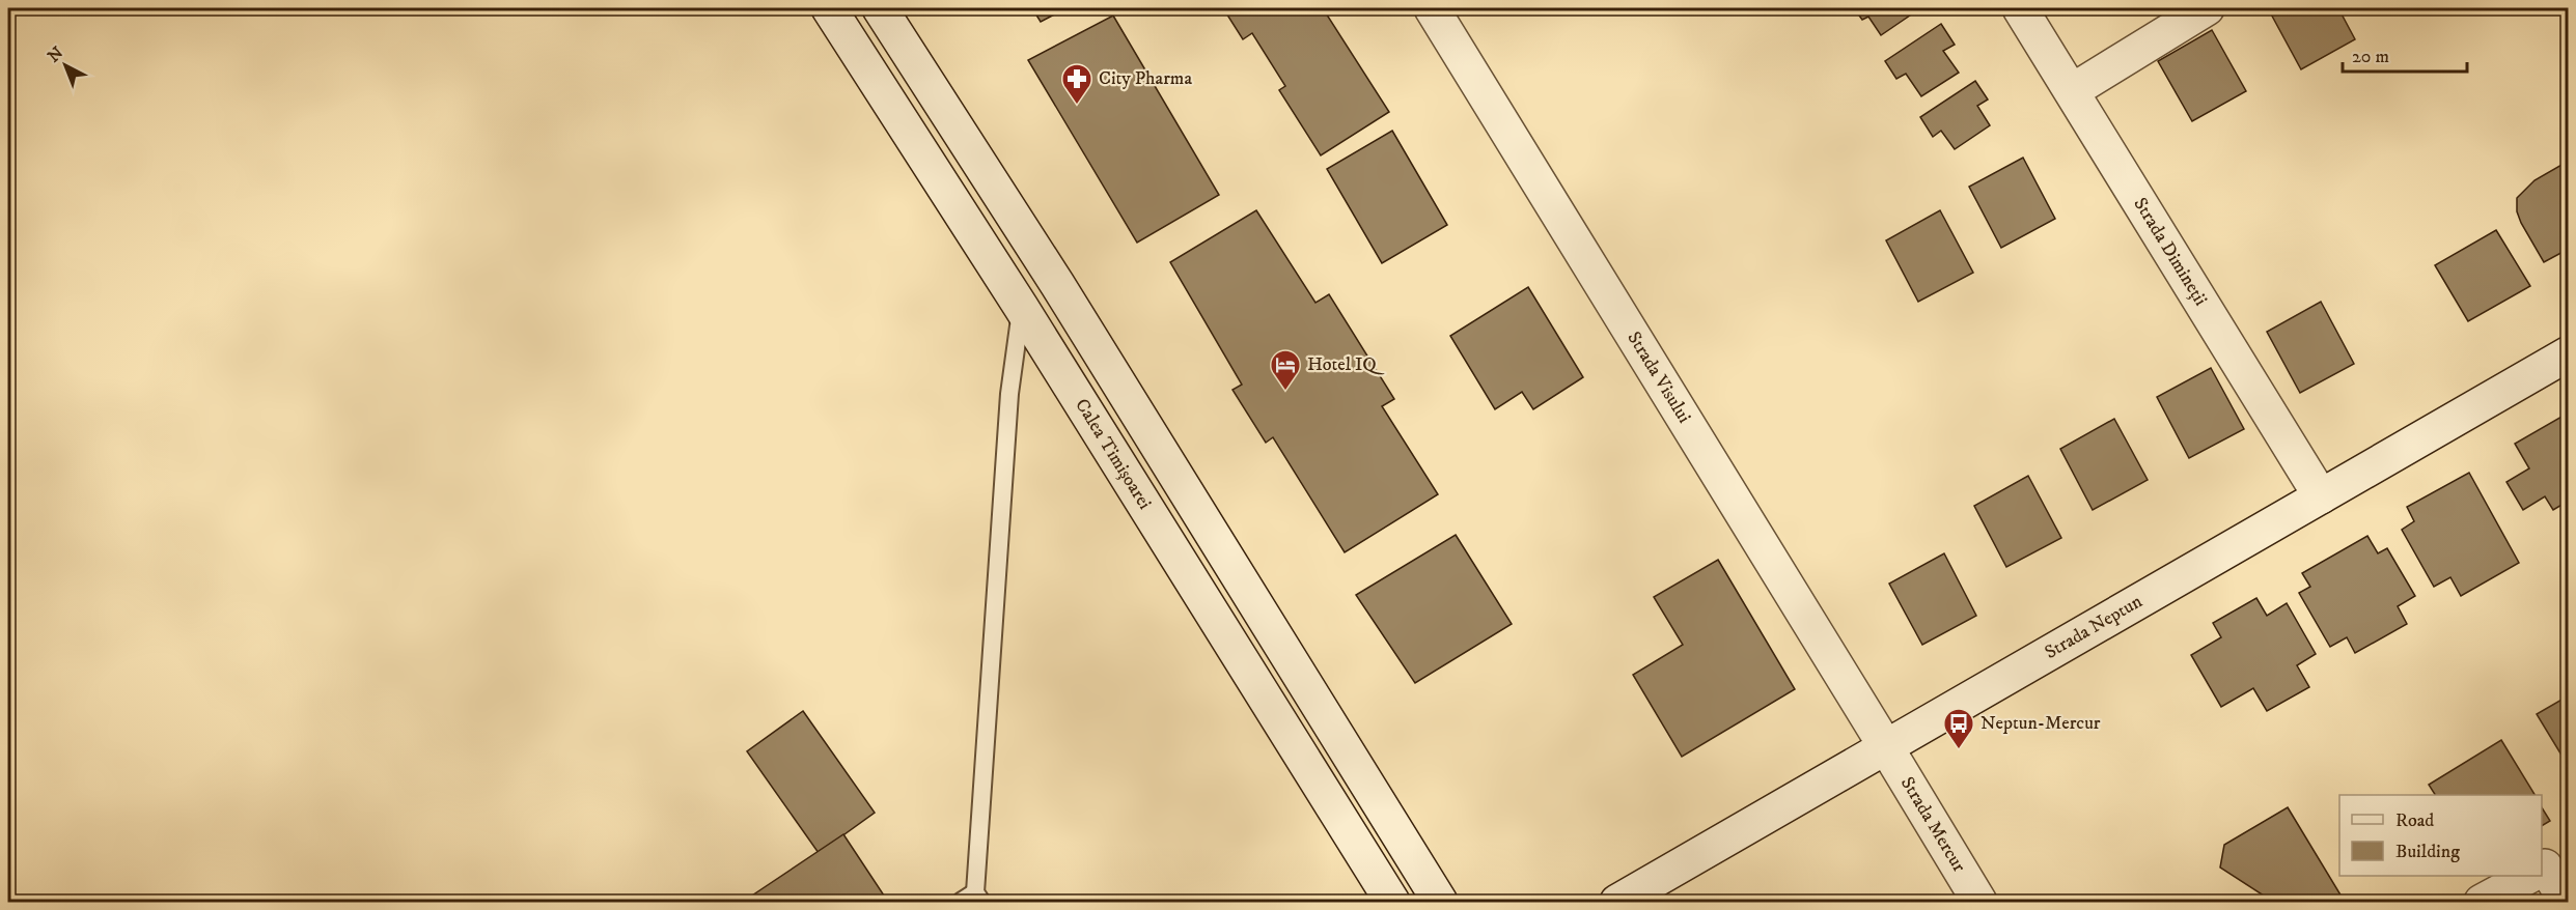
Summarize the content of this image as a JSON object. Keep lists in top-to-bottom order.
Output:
{
  "streets": {
    "street": [
      "Strada Dimineții",
      "Strada Visului",
      "Calea Timișoarei",
      "Strada Neptun",
      "Strada Mercur"
    ]
  },
  "crossings": [
    ["Strada Dimineții", "Strada Neptun"],
    ["Strada Visului", "Strada Neptun"],
    ["Strada Visului", "Strada Mercur"],
    ["Strada Neptun", "Strada Mercur"]
  ],
  "places": {
    "pharmacy": ["City Pharma"],
    "hotel": ["Hotel IQ"],
    "bus stop": ["Neptun-Mercur"]
  },
  "legend": ["Road", "Building"],
  "scale_bar": "20 m",
  "north": "top left"
}
